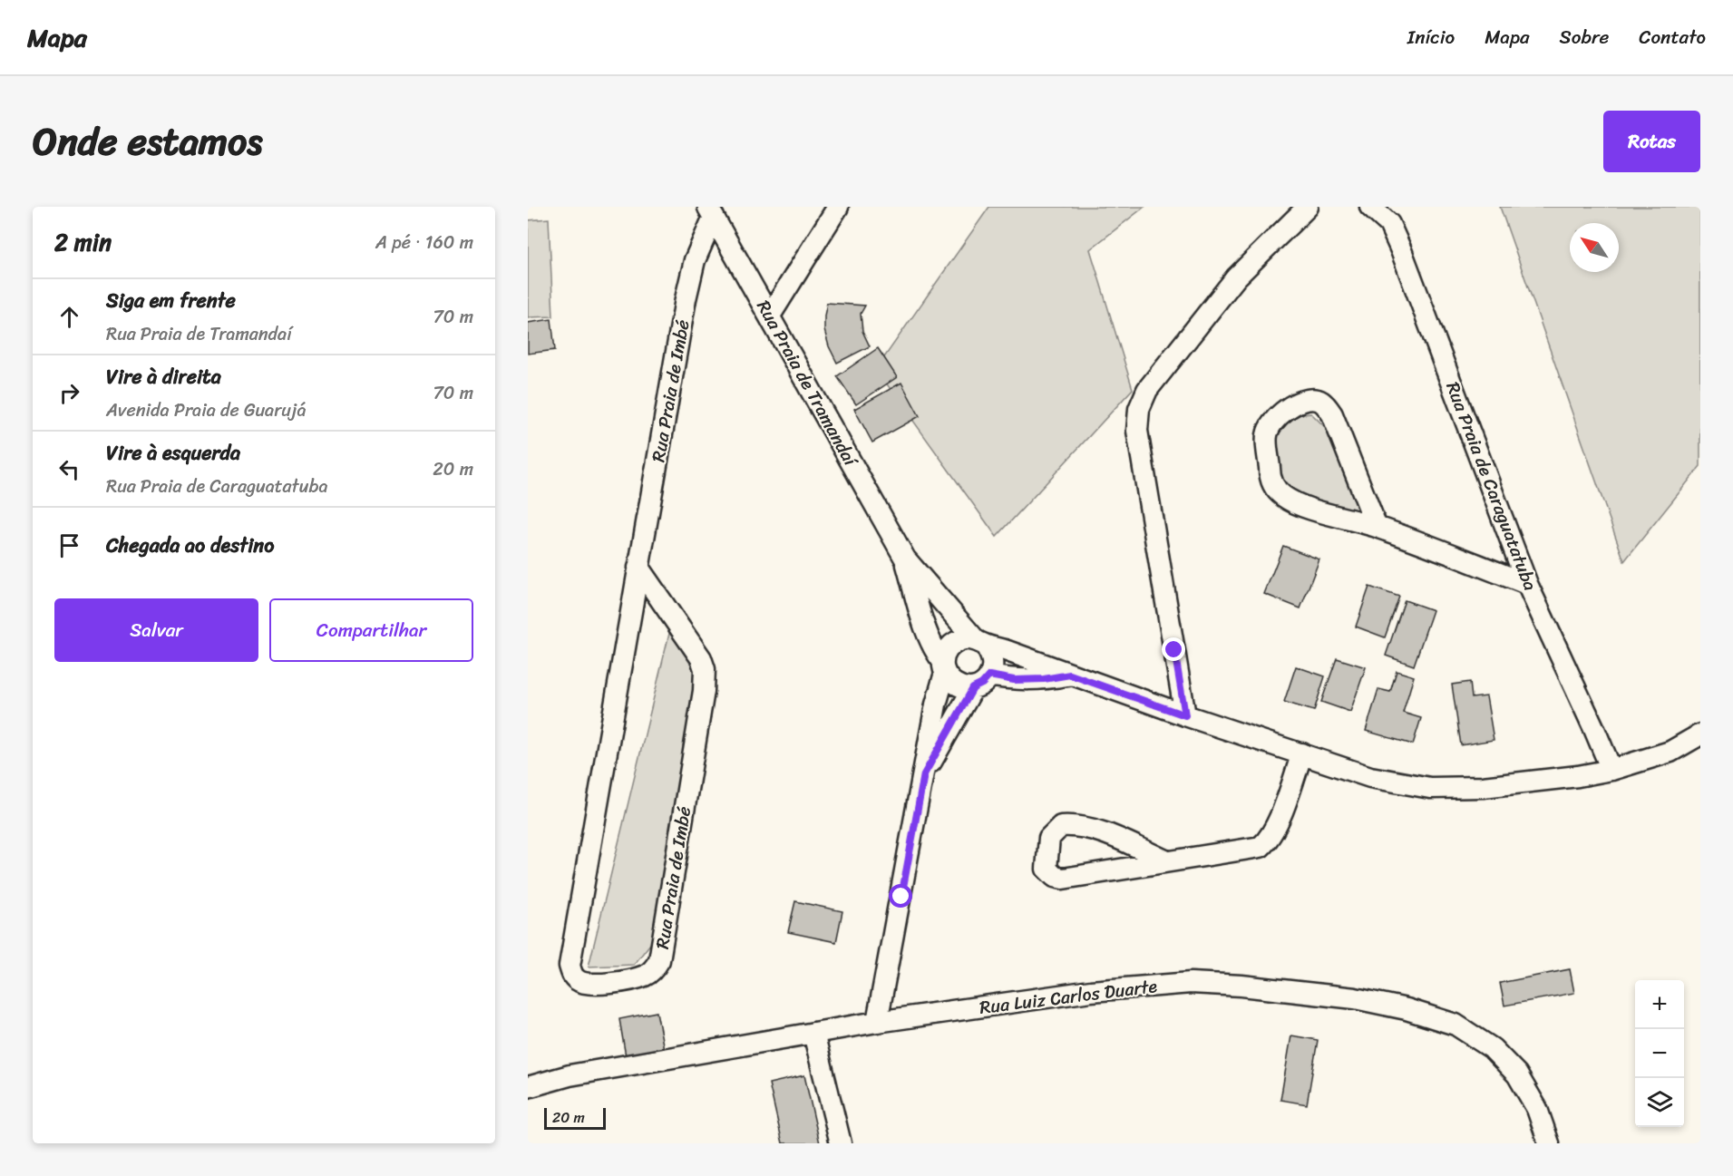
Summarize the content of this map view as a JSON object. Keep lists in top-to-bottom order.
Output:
{
  "streets": {
    "street": [
      "Rua Praia de Tramandaí",
      "Rua Praia de Imbé",
      "Rua Praia de Caraguatatuba",
      "Rua Luiz Carlos Duarte"
    ]
  },
  "crossings": [
    ["Rua Praia de Tramandaí", "Rua Praia de Imbé"]
  ],
  "scale_bar": "20 m",
  "north": "top left",
  "page": {
    "header": "Mapa",
    "nav": [
      "Início",
      "Mapa",
      "Sobre",
      "Contato"
    ],
    "title": "Onde estamos",
    "buttons": [
      "Rotas",
      ["Salvar", "Compartilhar"]
    ],
    "heading": ["2 min", "A pé · 160 m"],
    "list": [
      ["Siga em frente", "Rua Praia de Tramandaí", "70 m"],
      ["Vire à direita", "Avenida Praia de Guarujá", "70 m"],
      ["Vire à esquerda", "Rua Praia de Caraguatatuba", "20 m"],
      "Chegada ao destino"
    ],
    "map_buttons": ["+", "−"],
    "scale": "20 m"
  }
}
